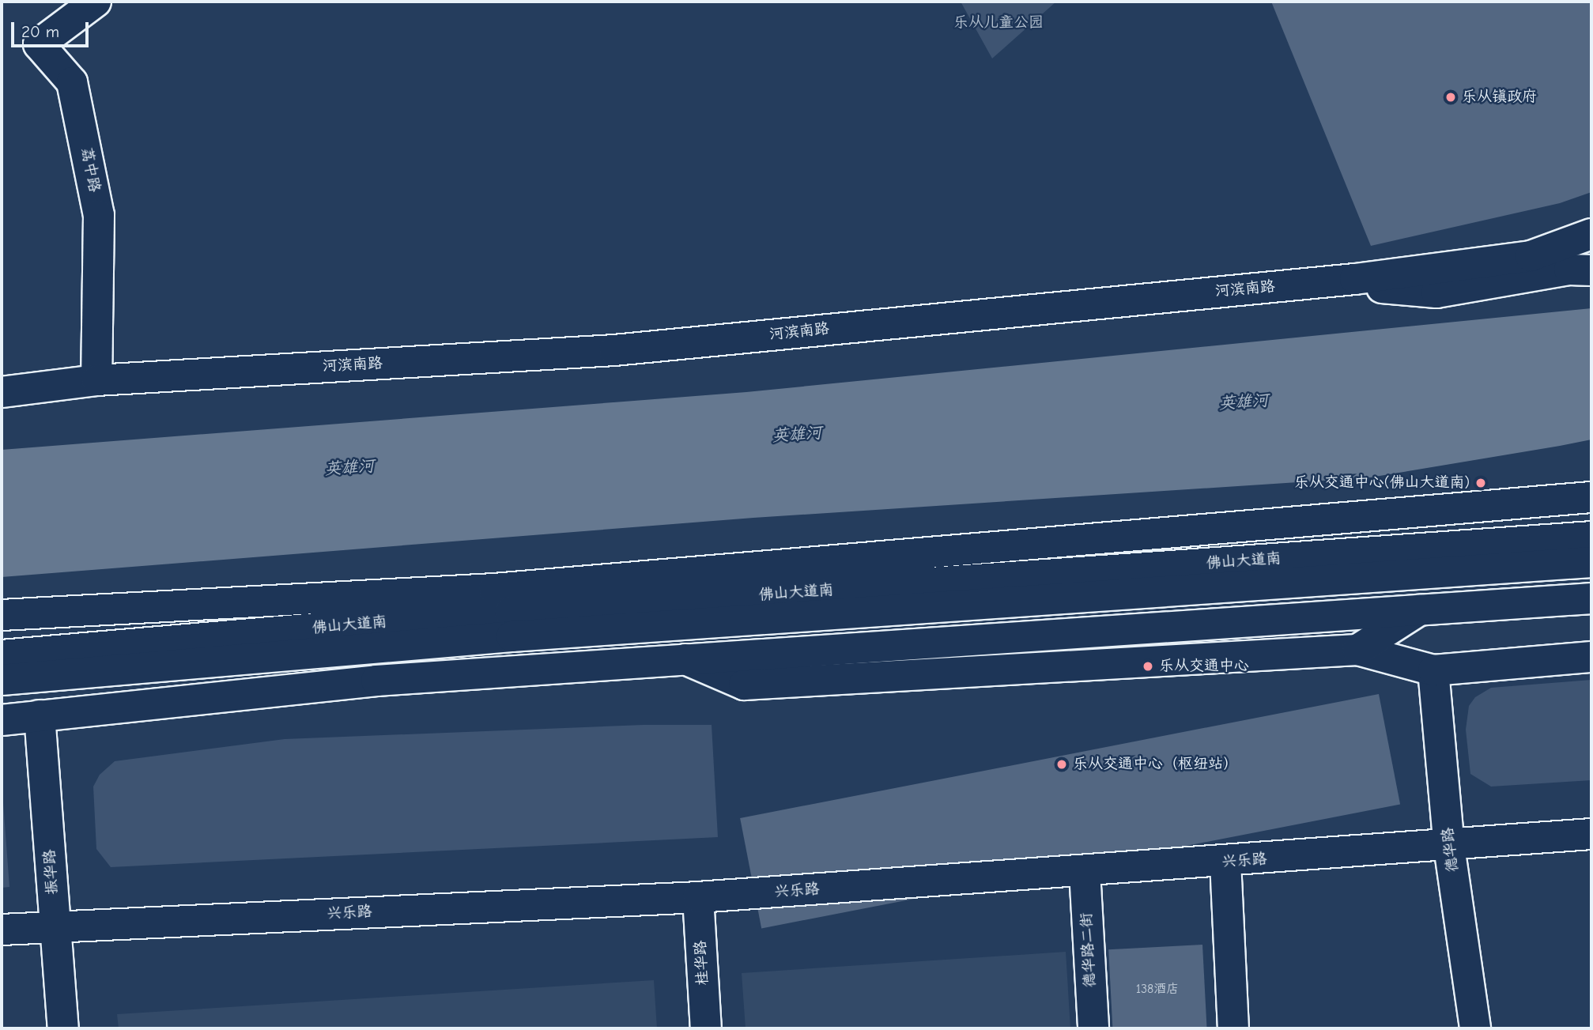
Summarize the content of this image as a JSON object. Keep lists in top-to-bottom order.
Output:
{
  "streets": {
    "main road": [
      "荔中路",
      "河滨南路",
      "佛山大道南",
      "德华路",
      "兴乐路",
      "振华路",
      "德华路二街",
      "桂华路"
    ]
  },
  "crossings": [
    ["荔中路", "河滨南路"],
    ["德华路", "兴乐路"],
    ["兴乐路", "振华路"],
    ["兴乐路", "德华路二街"],
    ["兴乐路", "桂华路"]
  ],
  "water": ["英雄河"],
  "parks": ["乐从儿童公园"],
  "places": [
    "乐从镇政府",
    "乐从交通中心(佛山大道南)",
    "乐从交通中心",
    "乐从交通中心（枢纽站）"
  ],
  "house_numbers": ["138酒店"],
  "scale_bar": "20 m"
}
